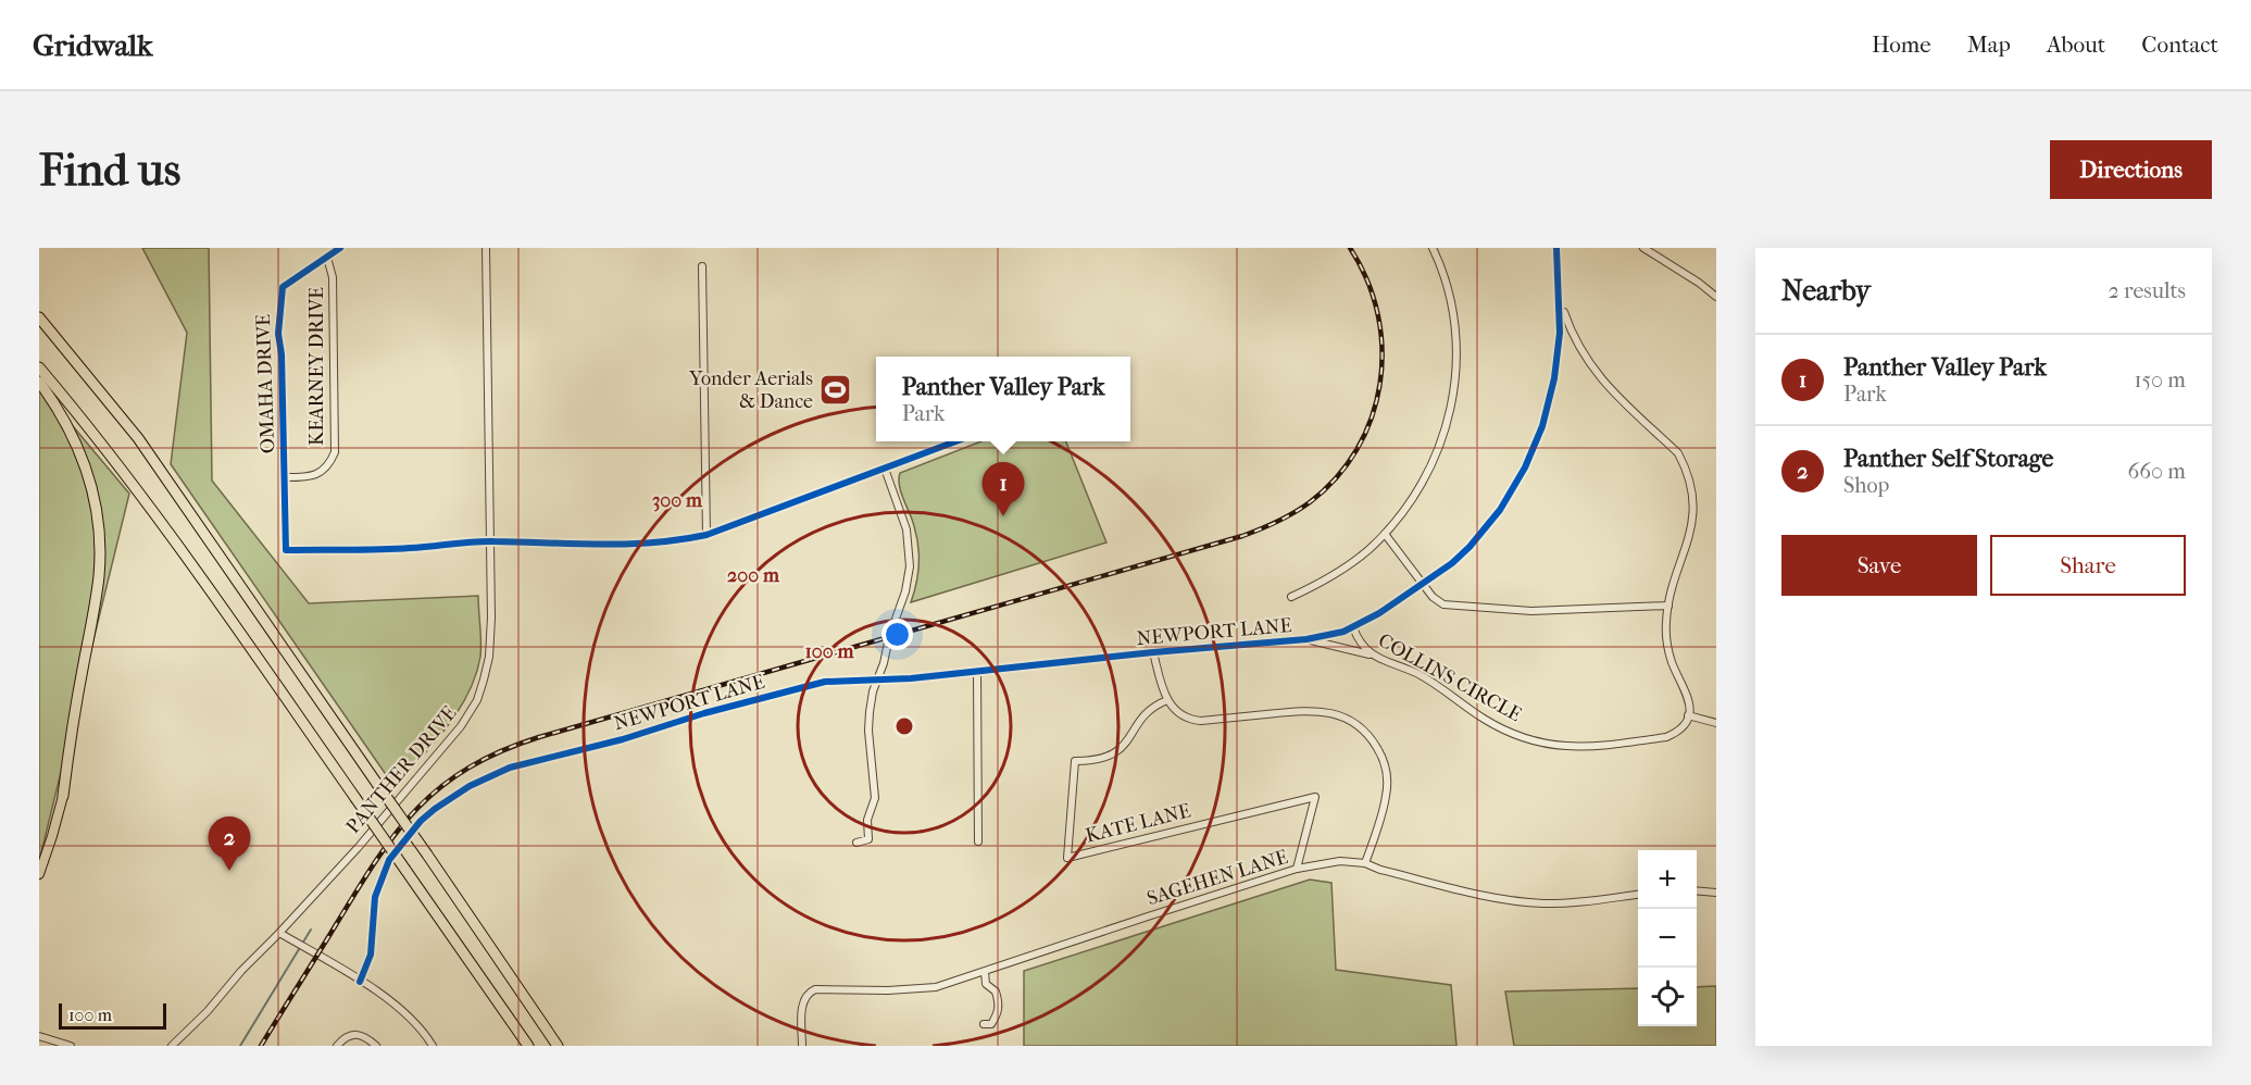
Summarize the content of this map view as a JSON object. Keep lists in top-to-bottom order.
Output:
{
  "streets": {
    "street": [
      "KEARNEY DRIVE",
      "OMAHA DRIVE",
      "NEWPORT LANE",
      "COLLINS CIRCLE",
      "PANTHER DRIVE",
      "KATE LANE",
      "SAGEHEN LANE"
    ]
  },
  "crossings": [
    ["KEARNEY DRIVE", "OMAHA DRIVE"],
    ["OMAHA DRIVE", "PANTHER DRIVE"],
    ["NEWPORT LANE", "COLLINS CIRCLE"],
    ["KATE LANE", "SAGEHEN LANE"]
  ],
  "places": {
    "sports": ["Yonder Aerials & Dance"]
  },
  "scale_bar": "100 m",
  "page": {
    "header": "Gridwalk",
    "nav": [
      "Home",
      "Map",
      "About",
      "Contact"
    ],
    "buttons": [
      "Directions",
      ["Save", "Share"]
    ],
    "title": "Find us",
    "heading": ["Nearby", "2 results"],
    "list": [
      {
        "mark": "1",
        "name": "Panther Valley Park",
        "note": "Park",
        "value": "150 m"
      },
      {
        "mark": "2",
        "name": "Panther Self Storage",
        "note": "Shop",
        "value": "660 m"
      }
    ],
    "popup": ["Panther Valley Park", "Park"],
    "pins": ["1", "2"],
    "map_buttons": ["+", "−"],
    "scale": "100 m"
  },
  "rings": ["300 m", "200 m", "100 m"]
}
